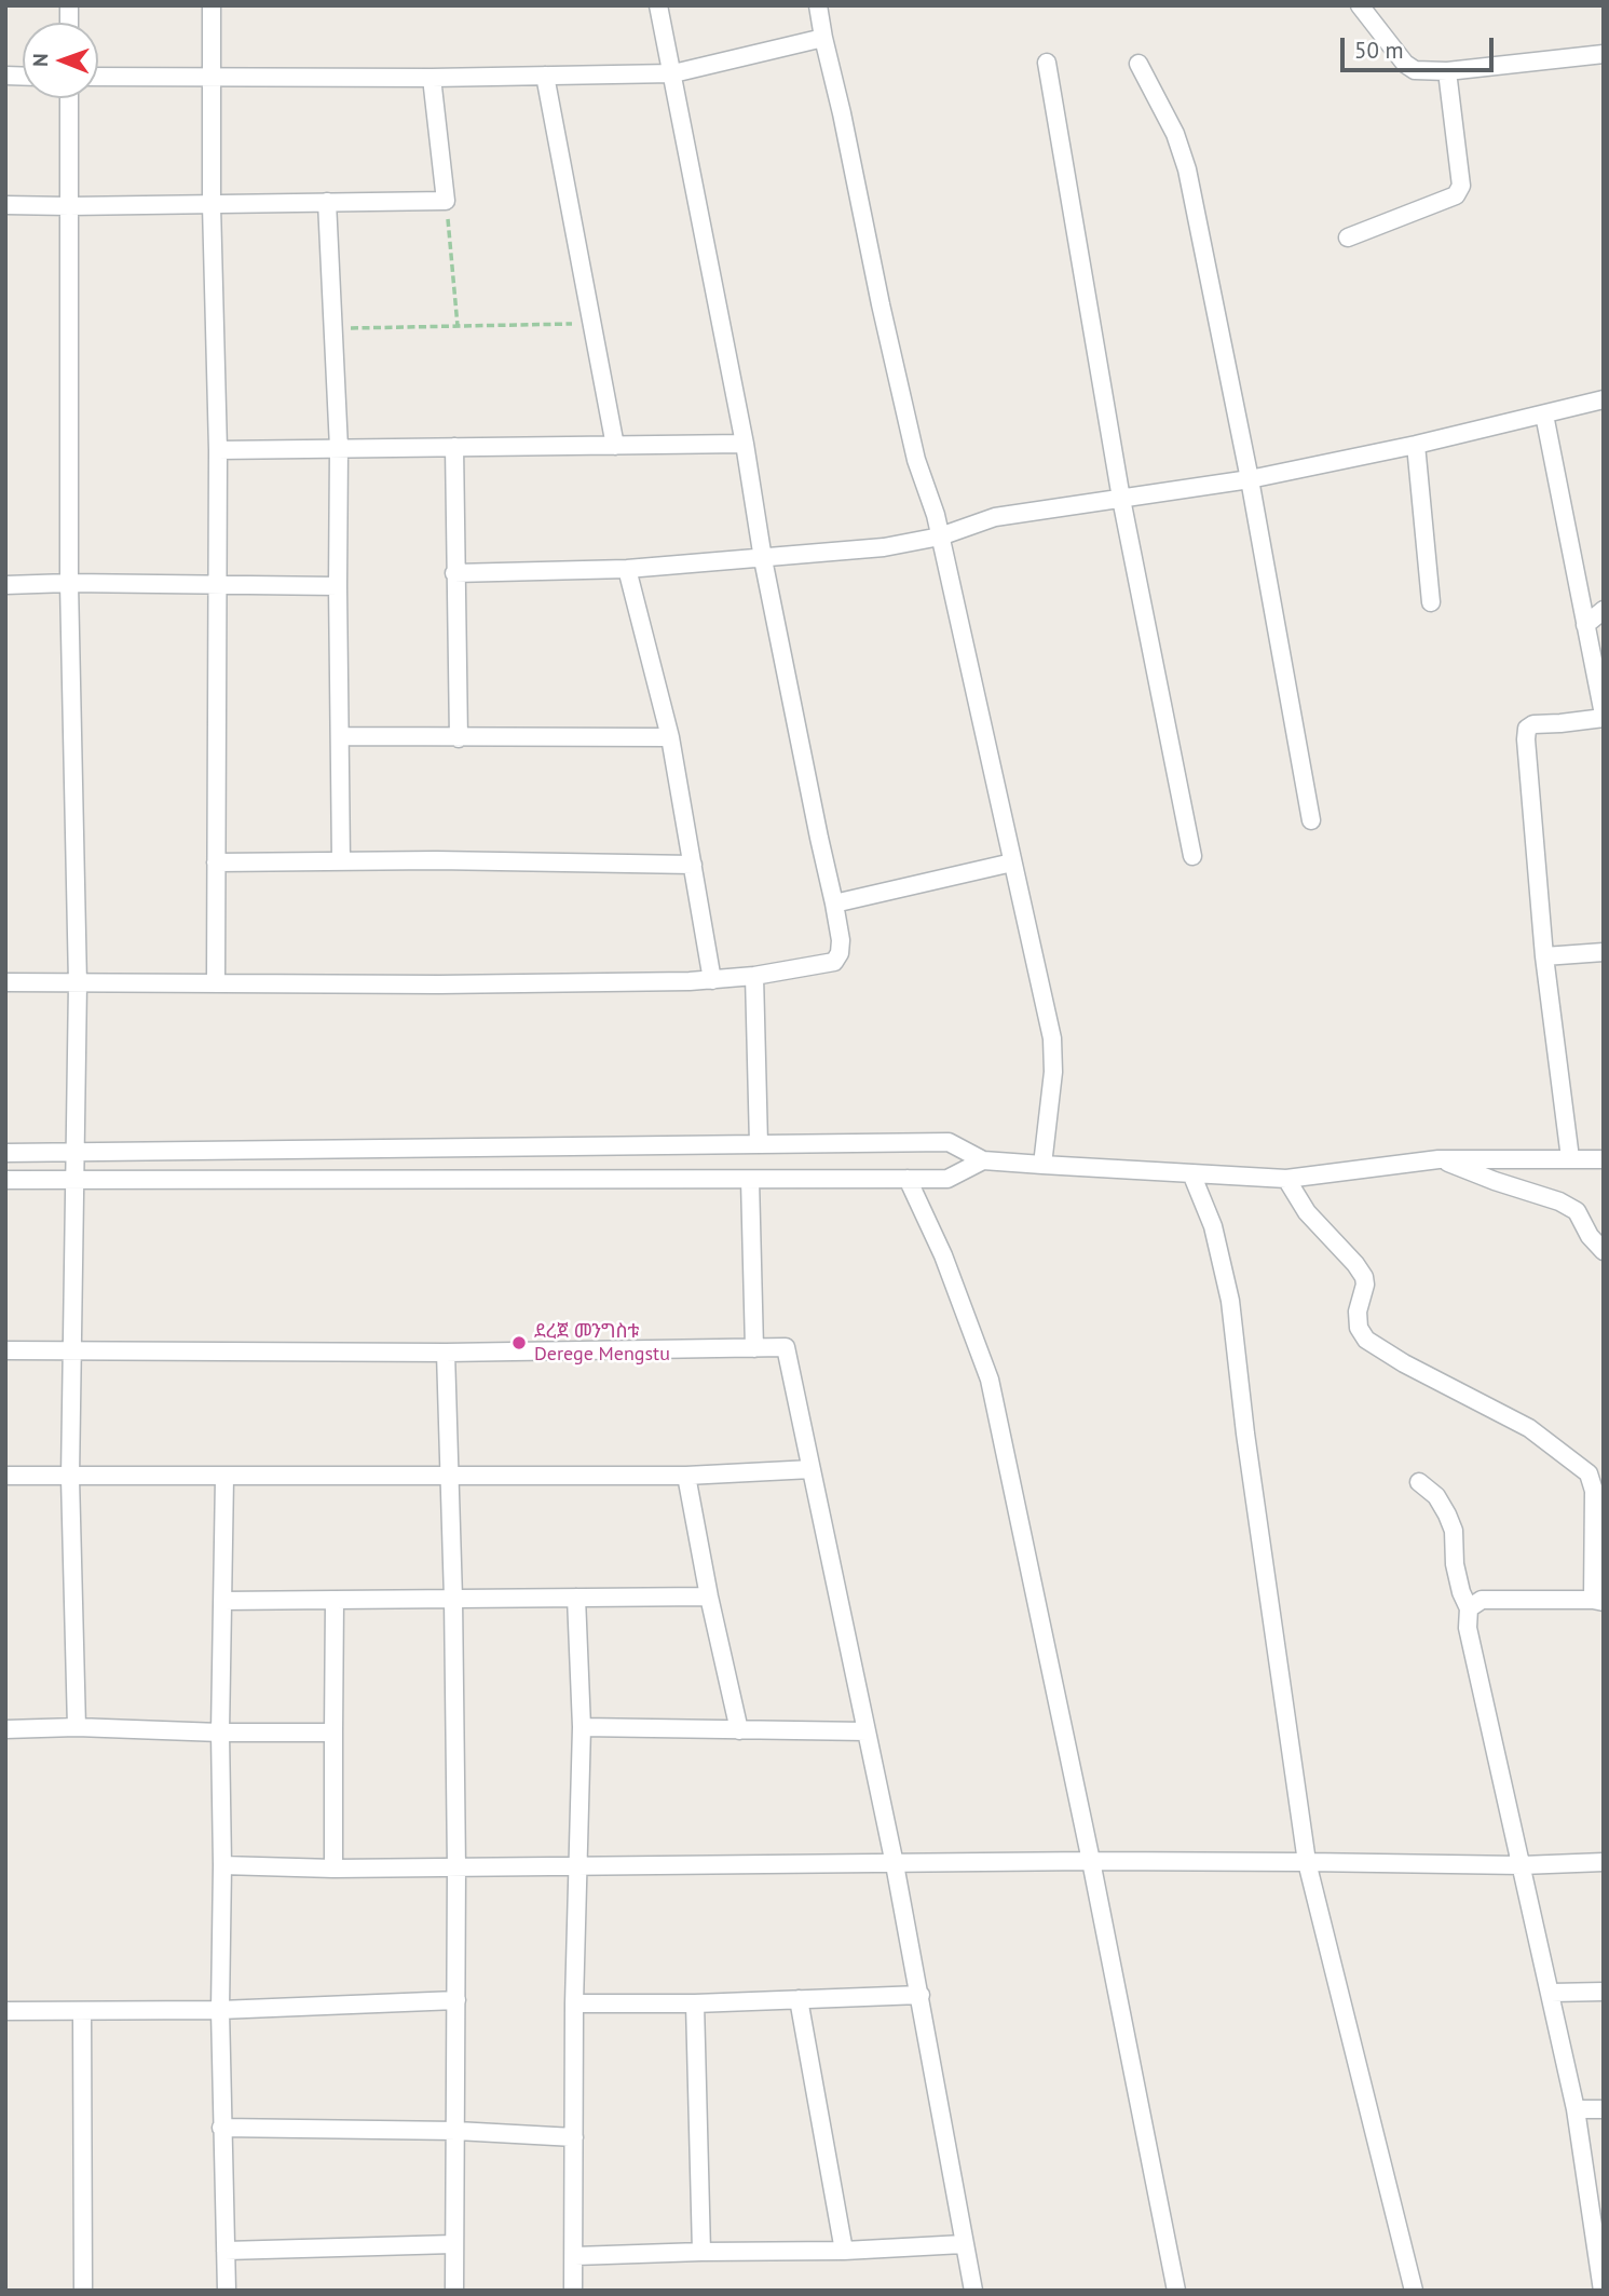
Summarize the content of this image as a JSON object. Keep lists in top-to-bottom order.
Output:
{
  "places": ["ደረጀ መንግስቱ Derege Mengstu"],
  "scale_bar": "50 m",
  "north": "left"
}
